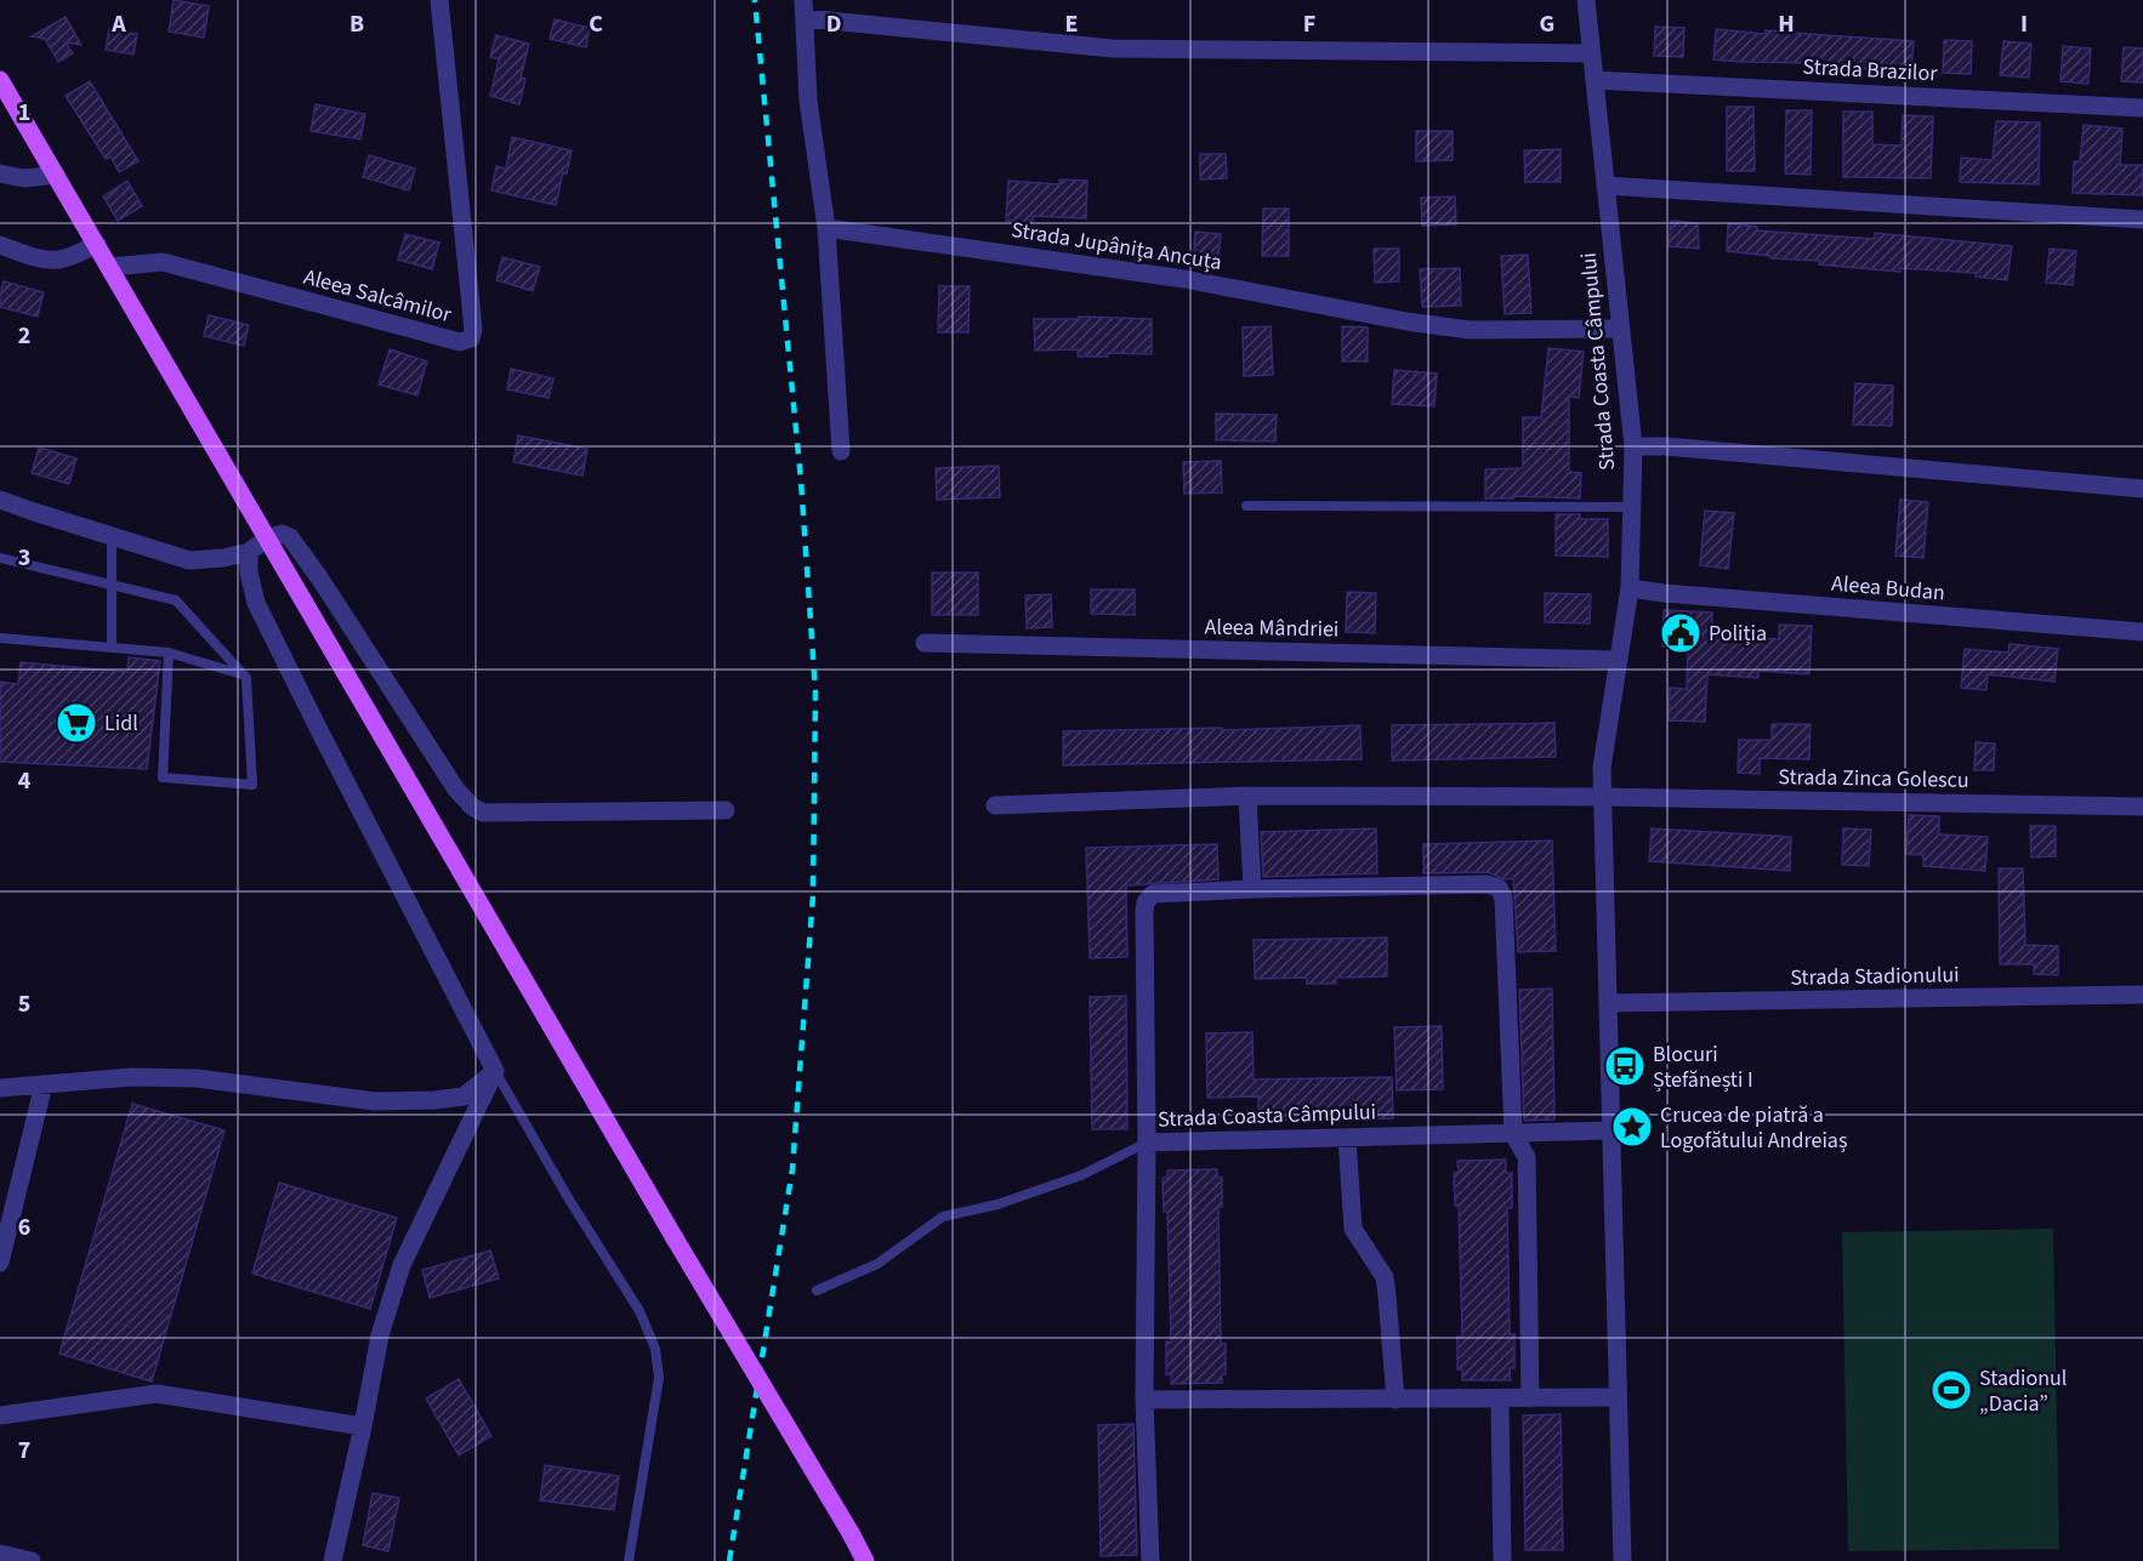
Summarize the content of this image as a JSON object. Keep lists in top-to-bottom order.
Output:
{
  "streets": {
    "street": [
      "Strada Brazilor",
      "Strada Jupânița Ancuța",
      "Aleea Salcâmilor",
      "Strada Coasta Câmpului",
      "Aleea Budan",
      "Aleea Mândriei",
      "Strada Zinca Golescu",
      "Strada Stadionului"
    ]
  },
  "crossings": [
    ["Strada Brazilor", "Strada Coasta Câmpului"],
    ["Strada Jupânița Ancuța", "Strada Coasta Câmpului"],
    ["Strada Coasta Câmpului", "Aleea Budan"],
    ["Strada Coasta Câmpului", "Aleea Mândriei"],
    ["Strada Coasta Câmpului", "Strada Zinca Golescu"],
    ["Strada Coasta Câmpului", "Strada Stadionului"]
  ],
  "places": {
    "public building": ["Poliția"],
    "supermarket": ["Lidl"],
    "bus stop": ["Blocuri Ștefănești I"],
    "place": ["Crucea de piatră a Logofătului Andreiaș"],
    "sports": ["Stadionul „Dacia”"]
  },
  "grid": {
    "columns": [
      "A",
      "B",
      "C",
      "D",
      "E",
      "F",
      "G",
      "H",
      "I"
    ],
    "rows": [
      "1",
      "2",
      "3",
      "4",
      "5",
      "6",
      "7"
    ]
  }
}
